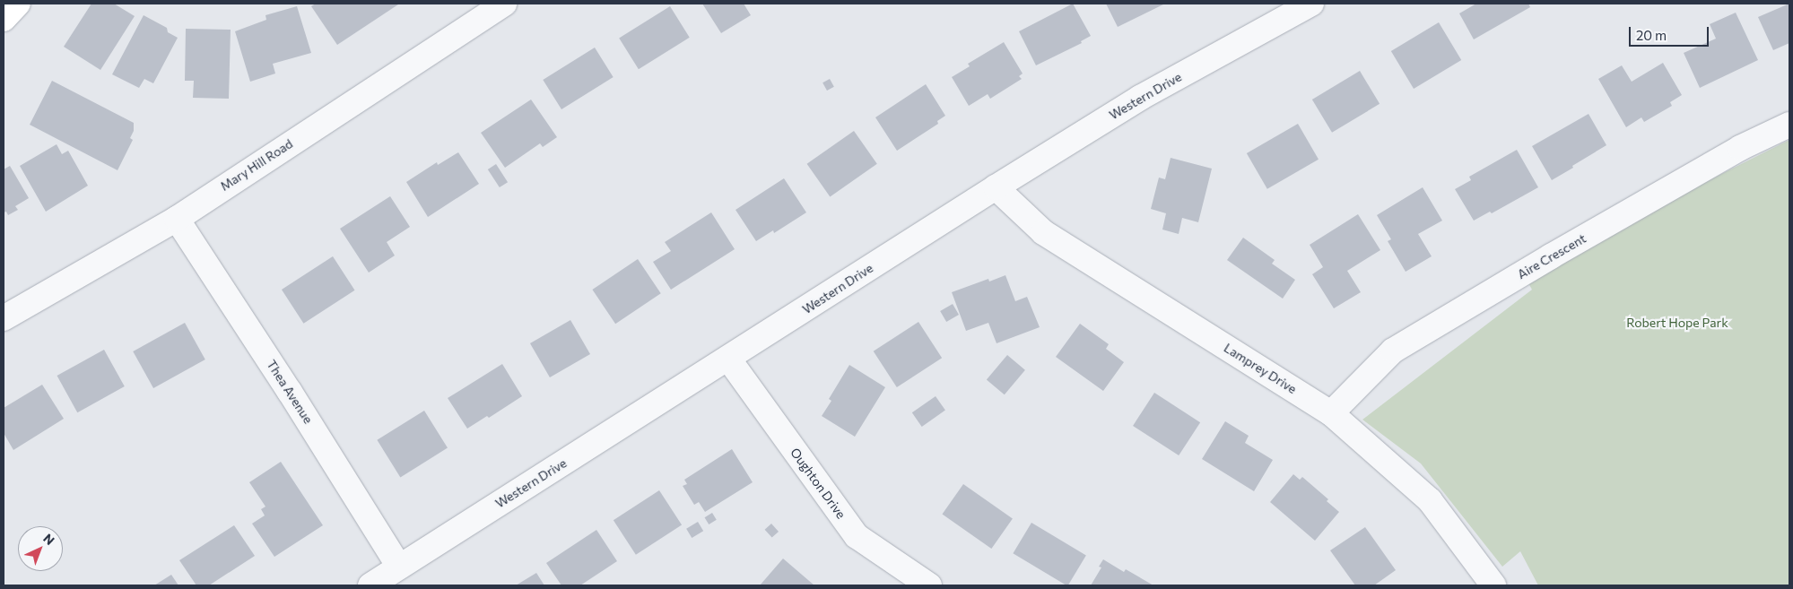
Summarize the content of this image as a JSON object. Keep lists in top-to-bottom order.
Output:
{
  "streets": {
    "street": [
      "Western Drive",
      "Mary Hill Road",
      "Aire Crescent",
      "Lamprey Drive",
      "Thea Avenue",
      "Oughton Drive"
    ]
  },
  "crossings": [
    ["Western Drive", "Lamprey Drive"],
    ["Western Drive", "Thea Avenue"],
    ["Western Drive", "Oughton Drive"],
    ["Mary Hill Road", "Thea Avenue"],
    ["Aire Crescent", "Lamprey Drive"]
  ],
  "parks": ["Robert Hope Park"],
  "scale_bar": "20 m",
  "north": "top right"
}
